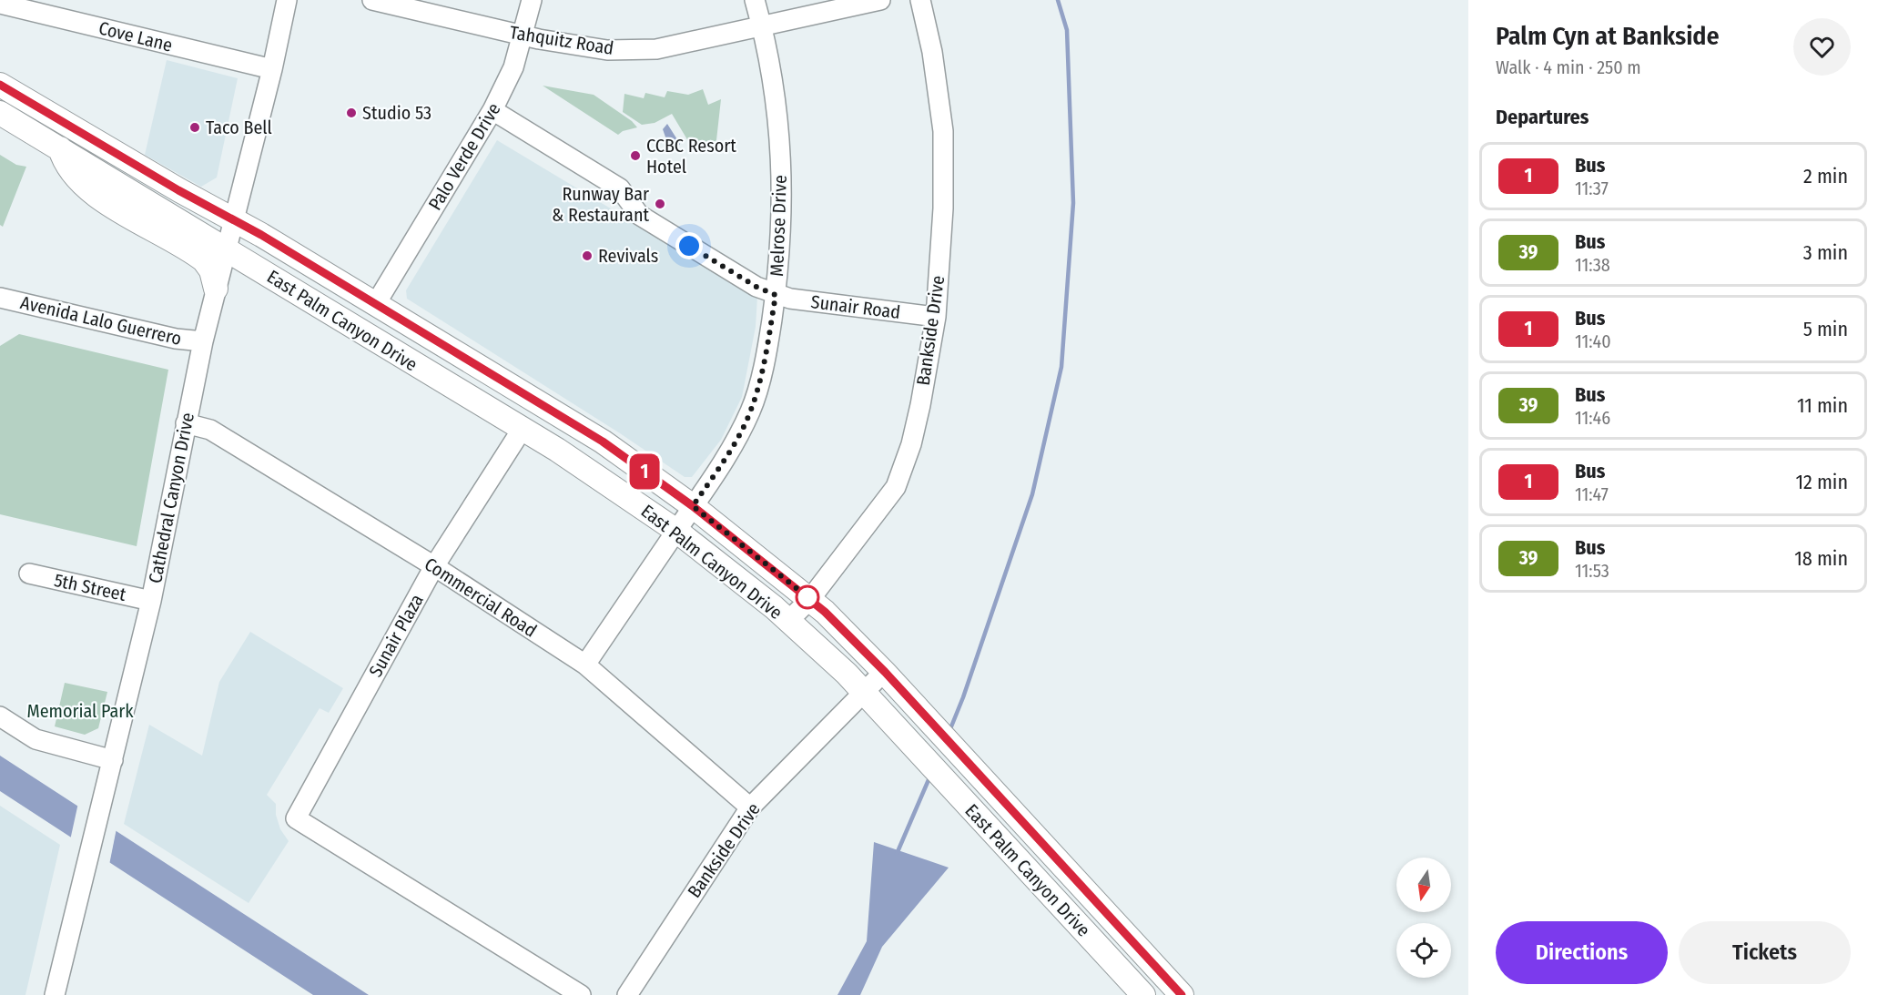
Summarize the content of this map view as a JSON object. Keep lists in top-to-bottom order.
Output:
{
  "streets": {
    "main road": ["East Palm Canyon Drive"],
    "street": [
      "Cove Lane",
      "Tahquitz Road",
      "Palo Verde Drive",
      "Melrose Drive",
      "Sunair Road",
      "Avenida Lalo Guerrero",
      "Bankside Drive",
      "Cathedral Canyon Drive",
      "5th Street",
      "Commercial Road",
      "Sunair Plaza"
    ]
  },
  "crossings": [
    ["Cove Lane", "Cathedral Canyon Drive"],
    ["Tahquitz Road", "Palo Verde Drive"],
    ["Tahquitz Road", "Melrose Drive"],
    ["Palo Verde Drive", "Sunair Road"],
    ["Palo Verde Drive", "East Palm Canyon Drive"],
    ["Melrose Drive", "Sunair Road"],
    ["Melrose Drive", "East Palm Canyon Drive"],
    ["Melrose Drive", "Commercial Road"],
    ["Sunair Road", "Bankside Drive"],
    ["Avenida Lalo Guerrero", "Cathedral Canyon Drive"],
    ["East Palm Canyon Drive", "Bankside Drive"],
    ["East Palm Canyon Drive", "Cathedral Canyon Drive"],
    ["East Palm Canyon Drive", "Sunair Plaza"],
    ["Bankside Drive", "Commercial Road"],
    ["Cathedral Canyon Drive", "5th Street"],
    ["Cathedral Canyon Drive", "Commercial Road"],
    ["Commercial Road", "Sunair Plaza"]
  ],
  "parks": ["Memorial Park"],
  "places": [
    "Studio 53",
    "Taco Bell",
    "CCBC Resort Hotel",
    "Runway Bar & Restaurant",
    "Revivals"
  ],
  "lines": ["bus line 1"],
  "north": "bottom",
  "page": {
    "on_map": "1",
    "heading": [
      ["Palm Cyn at Bankside", "Walk · 4 min · 250 m"],
      "Departures"
    ],
    "list": [
      {
        "mark": "1",
        "name": "Bus",
        "note": "11:37",
        "value": "2 min"
      },
      {
        "mark": "39",
        "name": "Bus",
        "note": "11:38",
        "value": "3 min"
      },
      {
        "mark": "1",
        "name": "Bus",
        "note": "11:40",
        "value": "5 min"
      },
      {
        "mark": "39",
        "name": "Bus",
        "note": "11:46",
        "value": "11 min"
      },
      {
        "mark": "1",
        "name": "Bus",
        "note": "11:47",
        "value": "12 min"
      },
      {
        "mark": "39",
        "name": "Bus",
        "note": "11:53",
        "value": "18 min"
      }
    ],
    "buttons": ["Directions", "Tickets"]
  }
}
